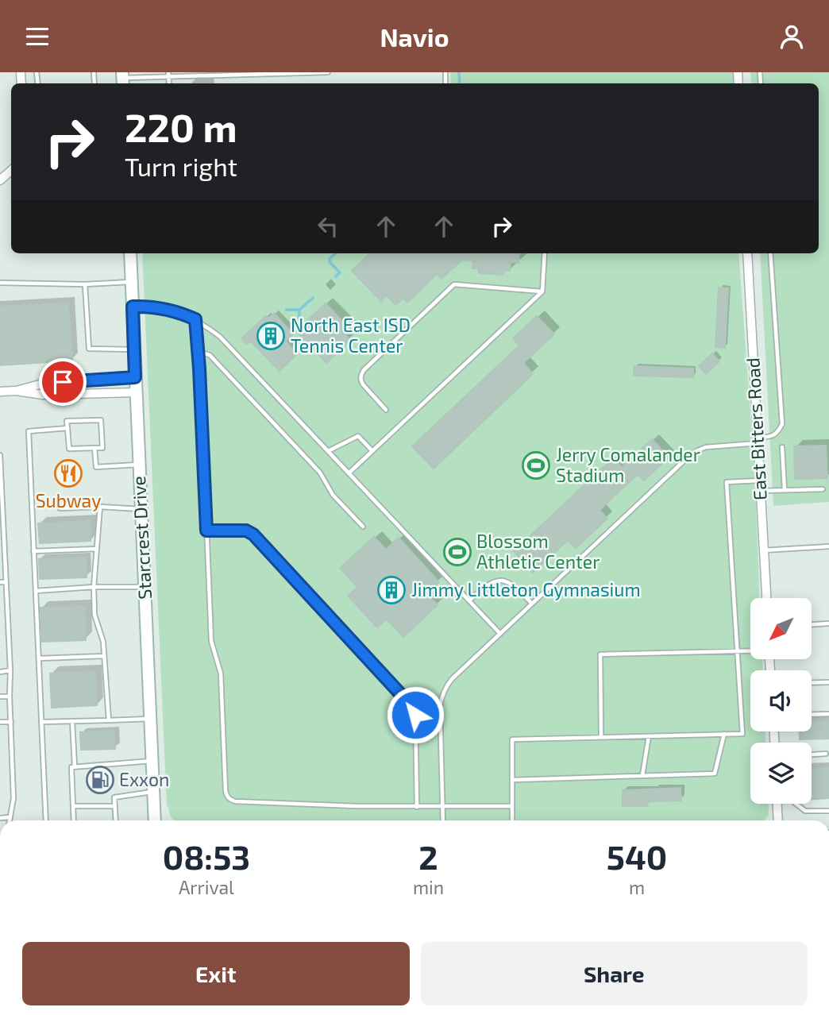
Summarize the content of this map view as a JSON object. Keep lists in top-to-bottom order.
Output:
{
  "streets": {
    "main road": ["Starcrest Drive"],
    "street": ["East Bitters Road"]
  },
  "places": {
    "building": ["North East ISD Tennis Center", "Jimmy Littleton Gymnasium"],
    "sports": ["Jerry Comalander Stadium", "Blossom Athletic Center"],
    "restaurant": ["Subway"],
    "fuel station": ["Exxon"]
  },
  "north": "bottom left",
  "page": {
    "header": "Navio",
    "turn": ["220 m", "Turn right"],
    "eta": [
      "08:53",
      "Arrival",
      "2",
      "min",
      "540",
      "m"
    ],
    "buttons": ["Exit", "Share"]
  }
}
